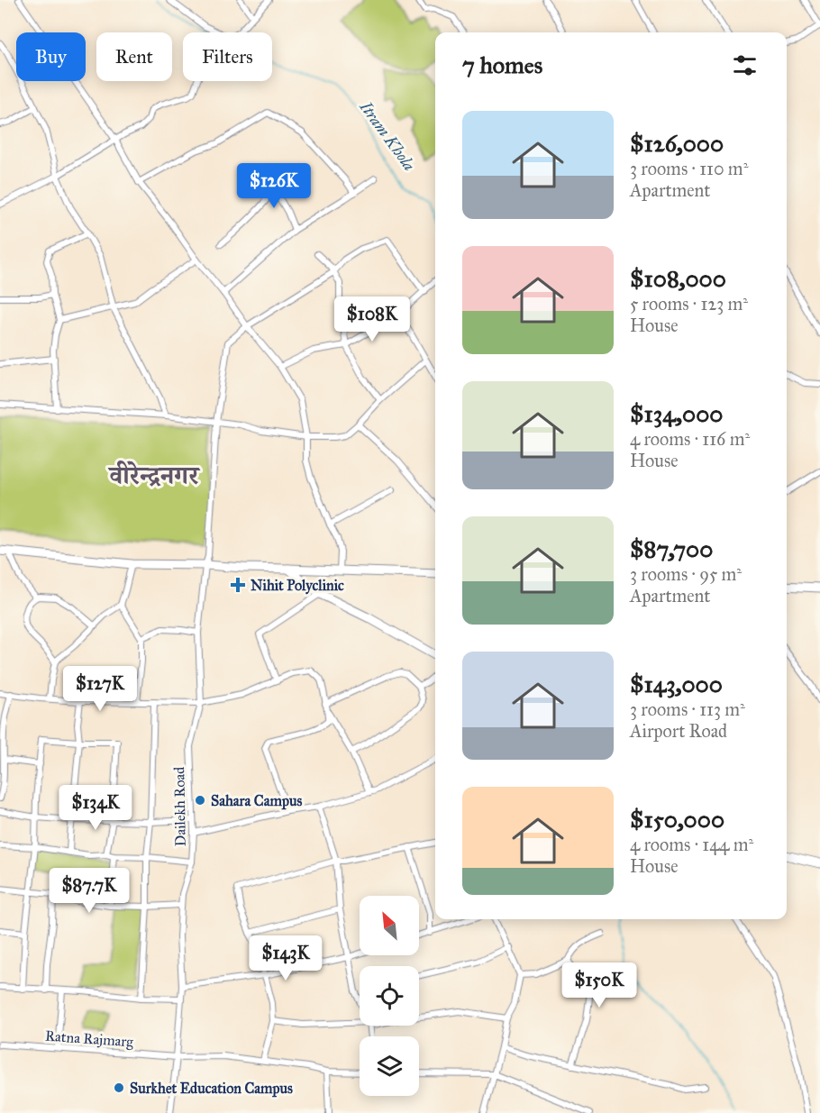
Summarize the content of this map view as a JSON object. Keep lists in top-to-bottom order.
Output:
{
  "streets": {
    "street": ["Dailekh Road", "Ratna Rajmarg"]
  },
  "crossings": [
    ["Dailekh Road", "Ratna Rajmarg"]
  ],
  "districts": ["वीरेन्द्रनगर"],
  "water": ["Itram Khola"],
  "places": {
    "health": ["Nihit Polyclinic"],
    "other": ["Sahara Campus", "Surkhet Education Campus"]
  },
  "north": "top left",
  "page": {
    "chip": ["Buy", "Rent", "Filters"],
    "heading": "7 homes",
    "list": [
      {
        "name": "$126,000",
        "note": "3 rooms · 110 m² · Apartment"
      },
      {
        "name": "$108,000",
        "note": "5 rooms · 123 m² · House"
      },
      {
        "name": "$134,000",
        "note": "4 rooms · 116 m² · House"
      },
      {
        "name": "$87,700",
        "note": "3 rooms · 95 m² · Apartment"
      },
      {
        "name": "$143,000",
        "note": "3 rooms · 113 m² · Airport Road"
      },
      {
        "name": "$150,000",
        "note": "4 rooms · 144 m² · House"
      }
    ],
    "price": [
      "$126K",
      "$108K",
      "$127K",
      "$134K",
      "$87.7K",
      "$143K",
      "$150K"
    ]
  }
}
